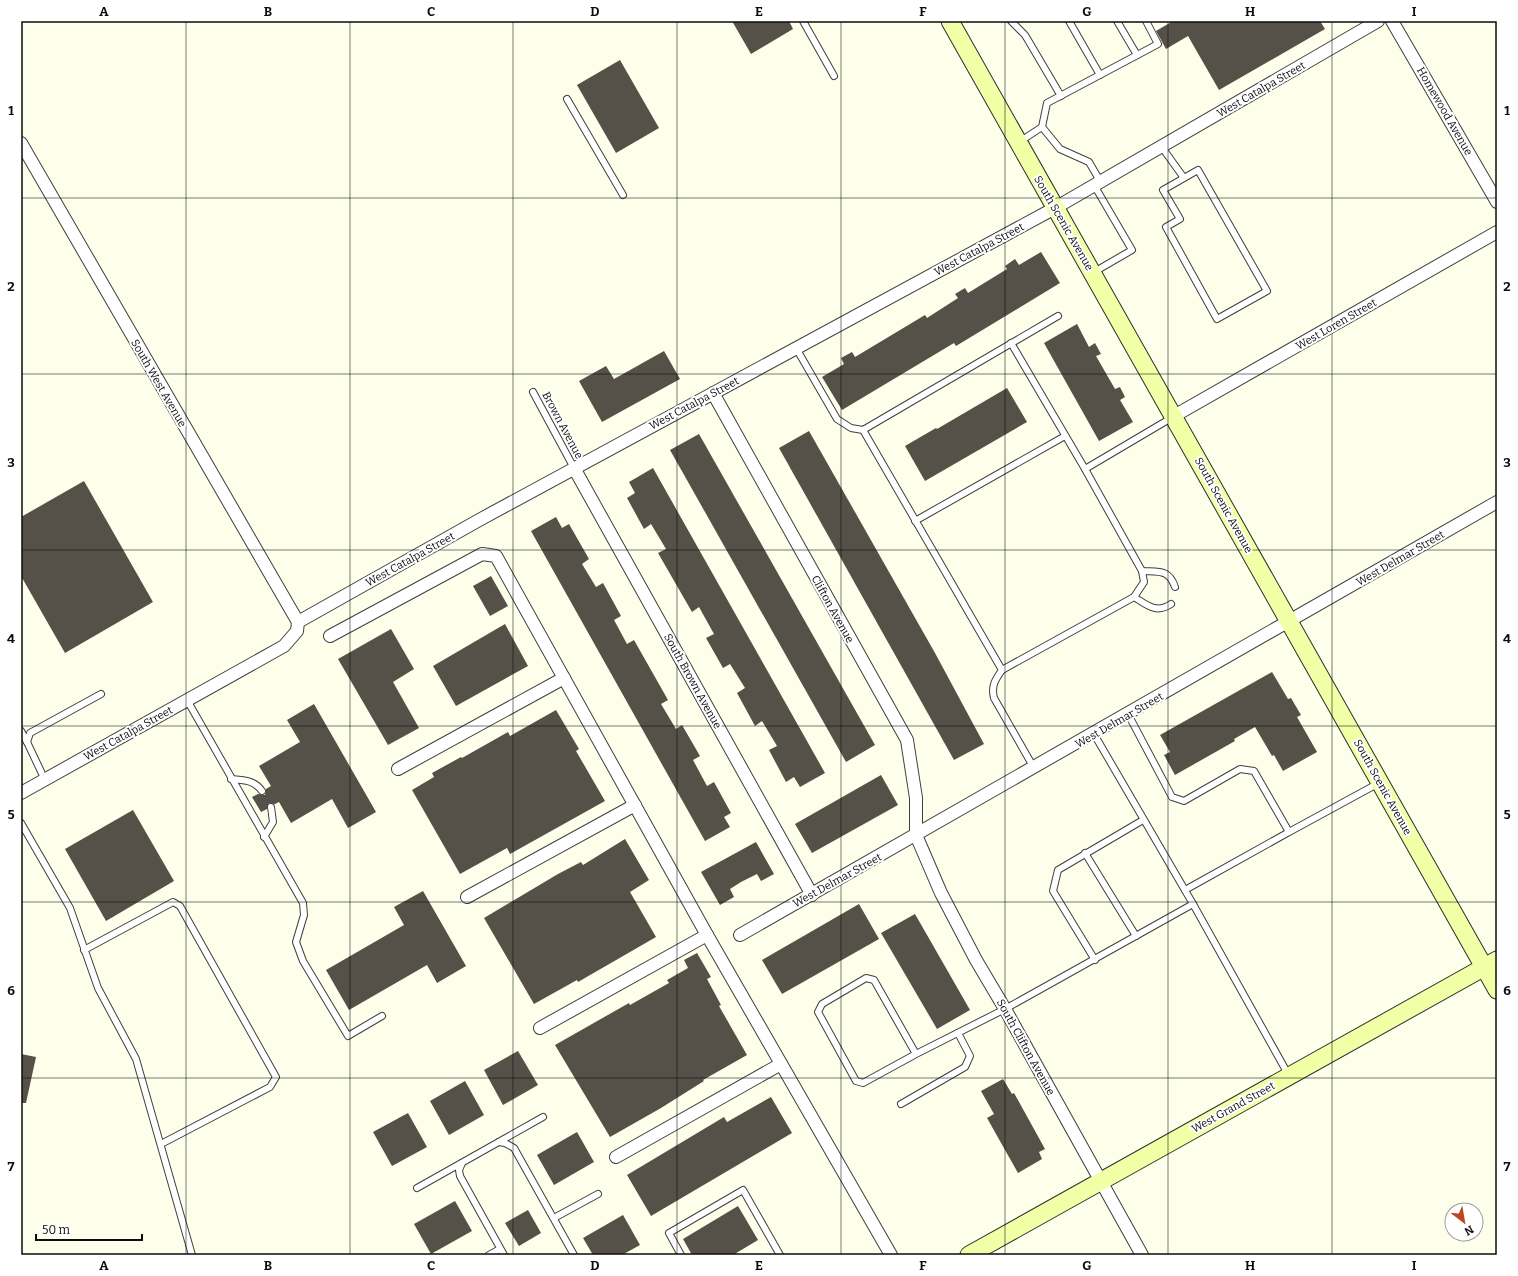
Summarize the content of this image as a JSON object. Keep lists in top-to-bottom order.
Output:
{
  "streets": {
    "main road": ["South Scenic Avenue", "West Grand Street"],
    "street": [
      "West Catalpa Street",
      "Homewood Avenue",
      "West Loren Street",
      "South West Avenue",
      "West Delmar Street",
      "Clifton Avenue",
      "South Brown Avenue",
      "South Clifton Avenue"
    ],
    "lane": ["Brown Avenue"]
  },
  "crossings": [
    ["West Catalpa Street", "South Scenic Avenue"],
    ["West Catalpa Street", "South West Avenue"],
    ["West Catalpa Street", "Brown Avenue"],
    ["West Catalpa Street", "Clifton Avenue"],
    ["West Catalpa Street", "South Brown Avenue"],
    ["South Scenic Avenue", "West Loren Street"],
    ["South Scenic Avenue", "West Delmar Street"],
    ["South Scenic Avenue", "West Grand Street"],
    ["Brown Avenue", "South Brown Avenue"],
    ["West Delmar Street", "Clifton Avenue"],
    ["West Delmar Street", "South Brown Avenue"],
    ["West Delmar Street", "South Clifton Avenue"],
    ["Clifton Avenue", "South Clifton Avenue"],
    ["South Clifton Avenue", "West Grand Street"]
  ],
  "scale_bar": "50 m",
  "north": "bottom right",
  "grid": {
    "columns": [
      "A",
      "B",
      "C",
      "D",
      "E",
      "F",
      "G",
      "H",
      "I"
    ],
    "rows": [
      "1",
      "2",
      "3",
      "4",
      "5",
      "6",
      "7"
    ]
  }
}
